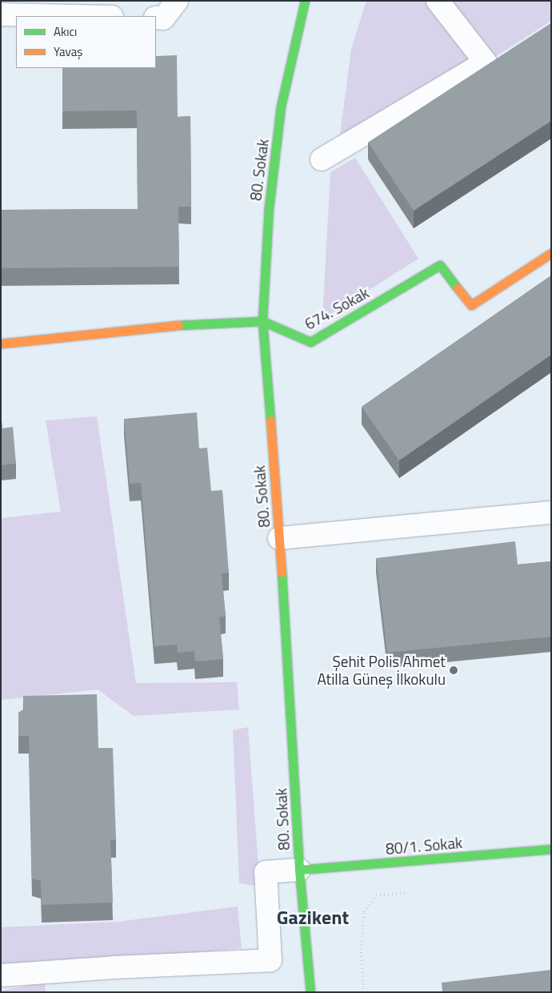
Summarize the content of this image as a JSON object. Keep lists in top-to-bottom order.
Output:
{
  "streets": {
    "street": ["80. Sokak", "674. Sokak", "80/1. Sokak"]
  },
  "crossings": [
    ["80. Sokak", "674. Sokak"],
    ["80. Sokak", "80/1. Sokak"]
  ],
  "districts": ["Gazikent"],
  "places": ["Şehit Polis Ahmet Atilla Güneş İlkokulu"],
  "legend": ["Akıcı", "Yavaş"]
}
